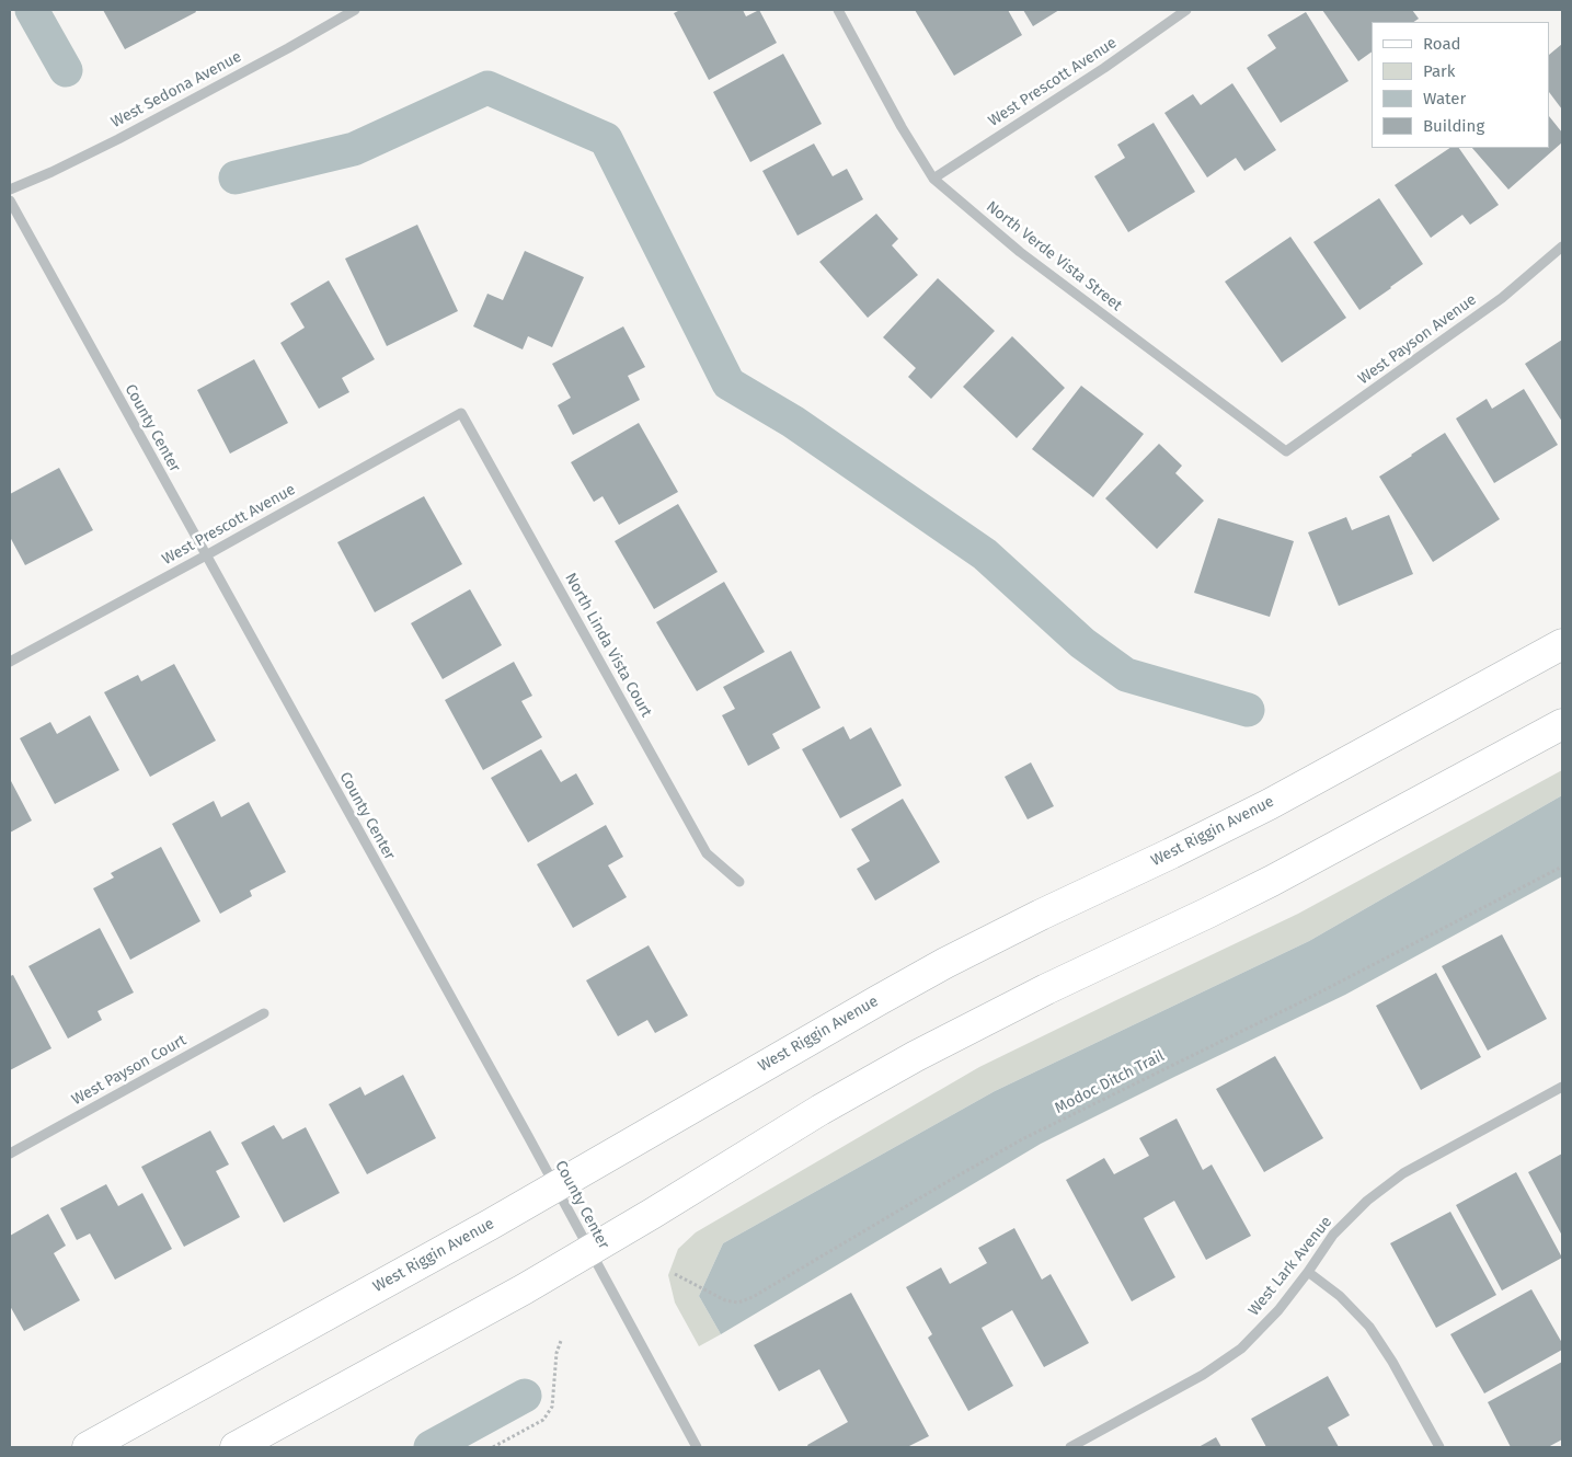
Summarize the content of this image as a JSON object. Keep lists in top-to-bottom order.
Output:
{
  "streets": {
    "main road": ["West Riggin Avenue"],
    "street": [
      "West Prescott Avenue",
      "West Sedona Avenue",
      "North Verde Vista Street",
      "West Payson Avenue",
      "County Center",
      "North Linda Vista Court",
      "West Payson Court",
      "West Lark Avenue"
    ],
    "path": ["Modoc Ditch Trail"]
  },
  "crossings": [
    ["West Prescott Avenue", "North Verde Vista Street"],
    ["West Prescott Avenue", "County Center"],
    ["West Prescott Avenue", "North Linda Vista Court"],
    ["North Verde Vista Street", "West Payson Avenue"],
    ["County Center", "West Riggin Avenue"]
  ],
  "legend": [
    "Road",
    "Park",
    "Water",
    "Building"
  ]
}
